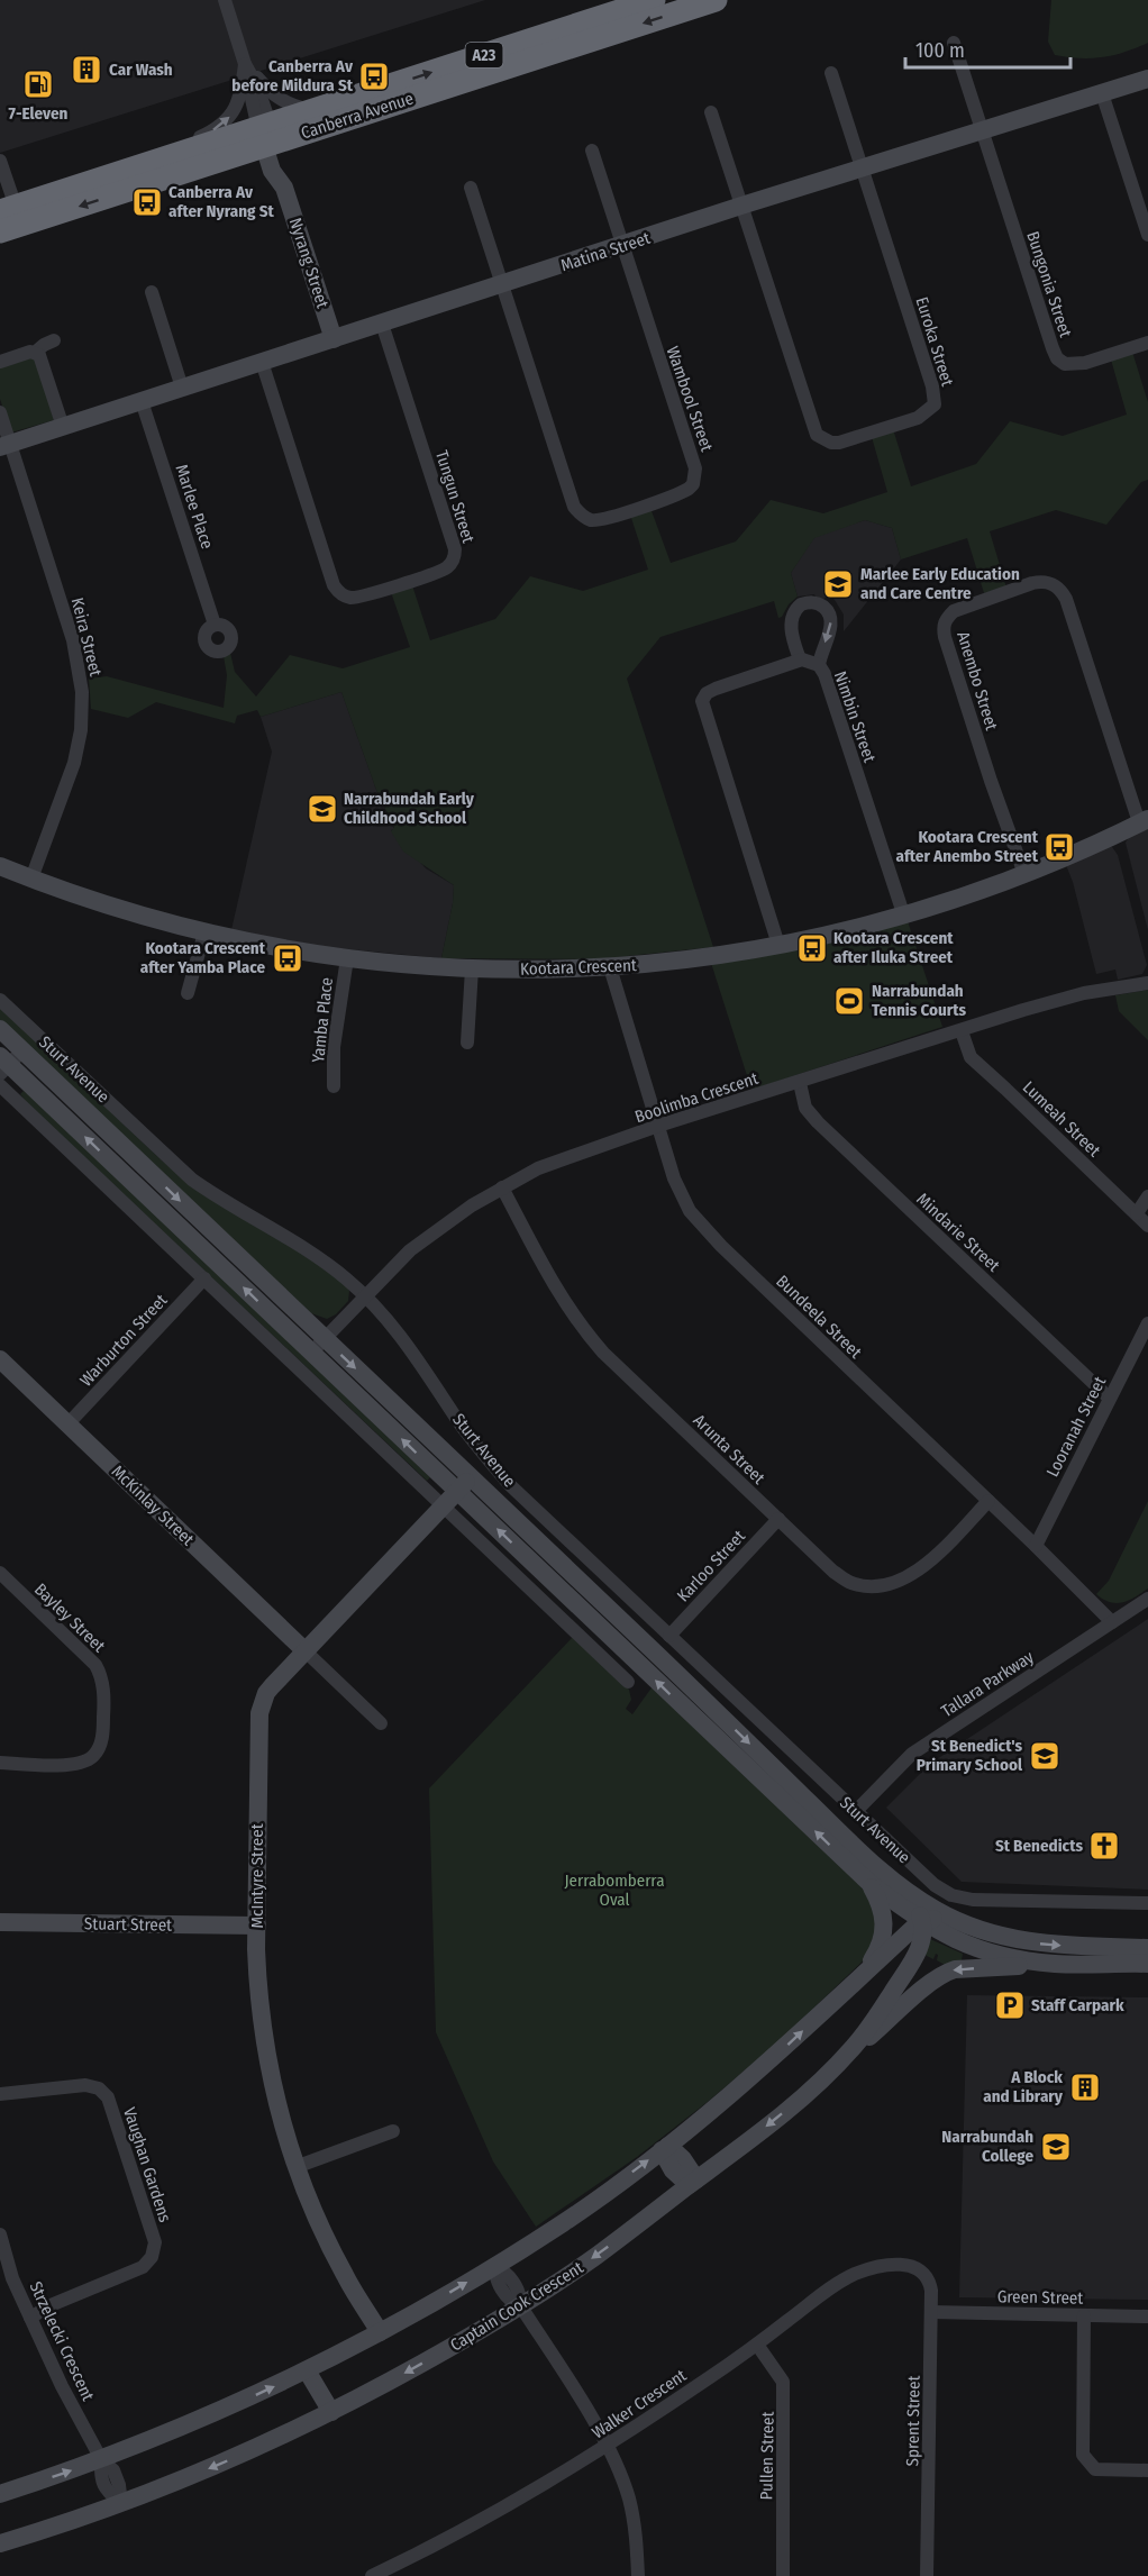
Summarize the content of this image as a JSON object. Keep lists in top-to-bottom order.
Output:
{
  "streets": {
    "highway": ["A23", "Canberra Avenue"],
    "main road": [
      "Matina Street",
      "Nyrang Street",
      "Kootara Crescent",
      "Sturt Avenue",
      "McKinlay Street",
      "McIntyre Street",
      "Stuart Street",
      "Captain Cook Crescent"
    ],
    "street": [
      "Bungonia Street",
      "Euroka Street",
      "Wambool Street",
      "Tungun Street",
      "Marlee Place",
      "Keira Street",
      "Anembo Street",
      "Nimbin Street",
      "Yamba Place",
      "Boolimba Crescent",
      "Lumeah Street",
      "Mindarie Street",
      "Bundeela Street",
      "Warburton Street",
      "Looranah Street",
      "Arunta Street",
      "Karloo Street",
      "Bayley Street",
      "Tallara Parkway",
      "Vaughan Gardens",
      "Green Street",
      "Strzelecki Crescent",
      "Walker Crescent",
      "Sprent Street",
      "Pullen Street"
    ]
  },
  "crossings": [
    ["Canberra Avenue", "Nyrang Street"],
    ["Matina Street", "Nyrang Street"],
    ["Matina Street", "Bungonia Street"],
    ["Matina Street", "Euroka Street"],
    ["Matina Street", "Wambool Street"],
    ["Matina Street", "Tungun Street"],
    ["Matina Street", "Marlee Place"],
    ["Matina Street", "Keira Street"],
    ["Keira Street", "Kootara Crescent"],
    ["Anembo Street", "Kootara Crescent"],
    ["Nimbin Street", "Kootara Crescent"],
    ["Kootara Crescent", "Yamba Place"],
    ["Kootara Crescent", "Bundeela Street"],
    ["Sturt Avenue", "Boolimba Crescent"],
    ["Sturt Avenue", "Karloo Street"],
    ["Sturt Avenue", "Tallara Parkway"],
    ["Sturt Avenue", "McIntyre Street"],
    ["Sturt Avenue", "Captain Cook Crescent"],
    ["Boolimba Crescent", "Lumeah Street"],
    ["Boolimba Crescent", "Mindarie Street"],
    ["Boolimba Crescent", "Bundeela Street"],
    ["Boolimba Crescent", "Arunta Street"],
    ["Mindarie Street", "Looranah Street"],
    ["Bundeela Street", "Looranah Street"],
    ["Bundeela Street", "Arunta Street"],
    ["Bundeela Street", "Tallara Parkway"],
    ["Warburton Street", "McKinlay Street"],
    ["Arunta Street", "Karloo Street"],
    ["McKinlay Street", "McIntyre Street"],
    ["McIntyre Street", "Stuart Street"],
    ["Vaughan Gardens", "Strzelecki Crescent"],
    ["Green Street", "Sprent Street"],
    ["Captain Cook Crescent", "Strzelecki Crescent"],
    ["Walker Crescent", "Sprent Street"],
    ["Walker Crescent", "Pullen Street"]
  ],
  "parks": ["Jerrabomberra Oval"],
  "places": {
    "building": ["Car Wash", "A Block and Library"],
    "bus stop": [
      "Canberra Av before Mildura St",
      "Canberra Av after Nyrang St",
      "Kootara Crescent after Anembo Street",
      "Kootara Crescent after Iluka Street",
      "Kootara Crescent after Yamba Place"
    ],
    "fuel station": ["7-Eleven"],
    "school or university": [
      "Marlee Early Education and Care Centre",
      "Narrabundah Early Childhood School",
      "St Benedict's Primary School",
      "Narrabundah College"
    ],
    "sports": ["Narrabundah Tennis Courts"],
    "church": ["St Benedicts"],
    "parking": ["Staff Carpark"]
  },
  "scale_bar": "100 m"
}
